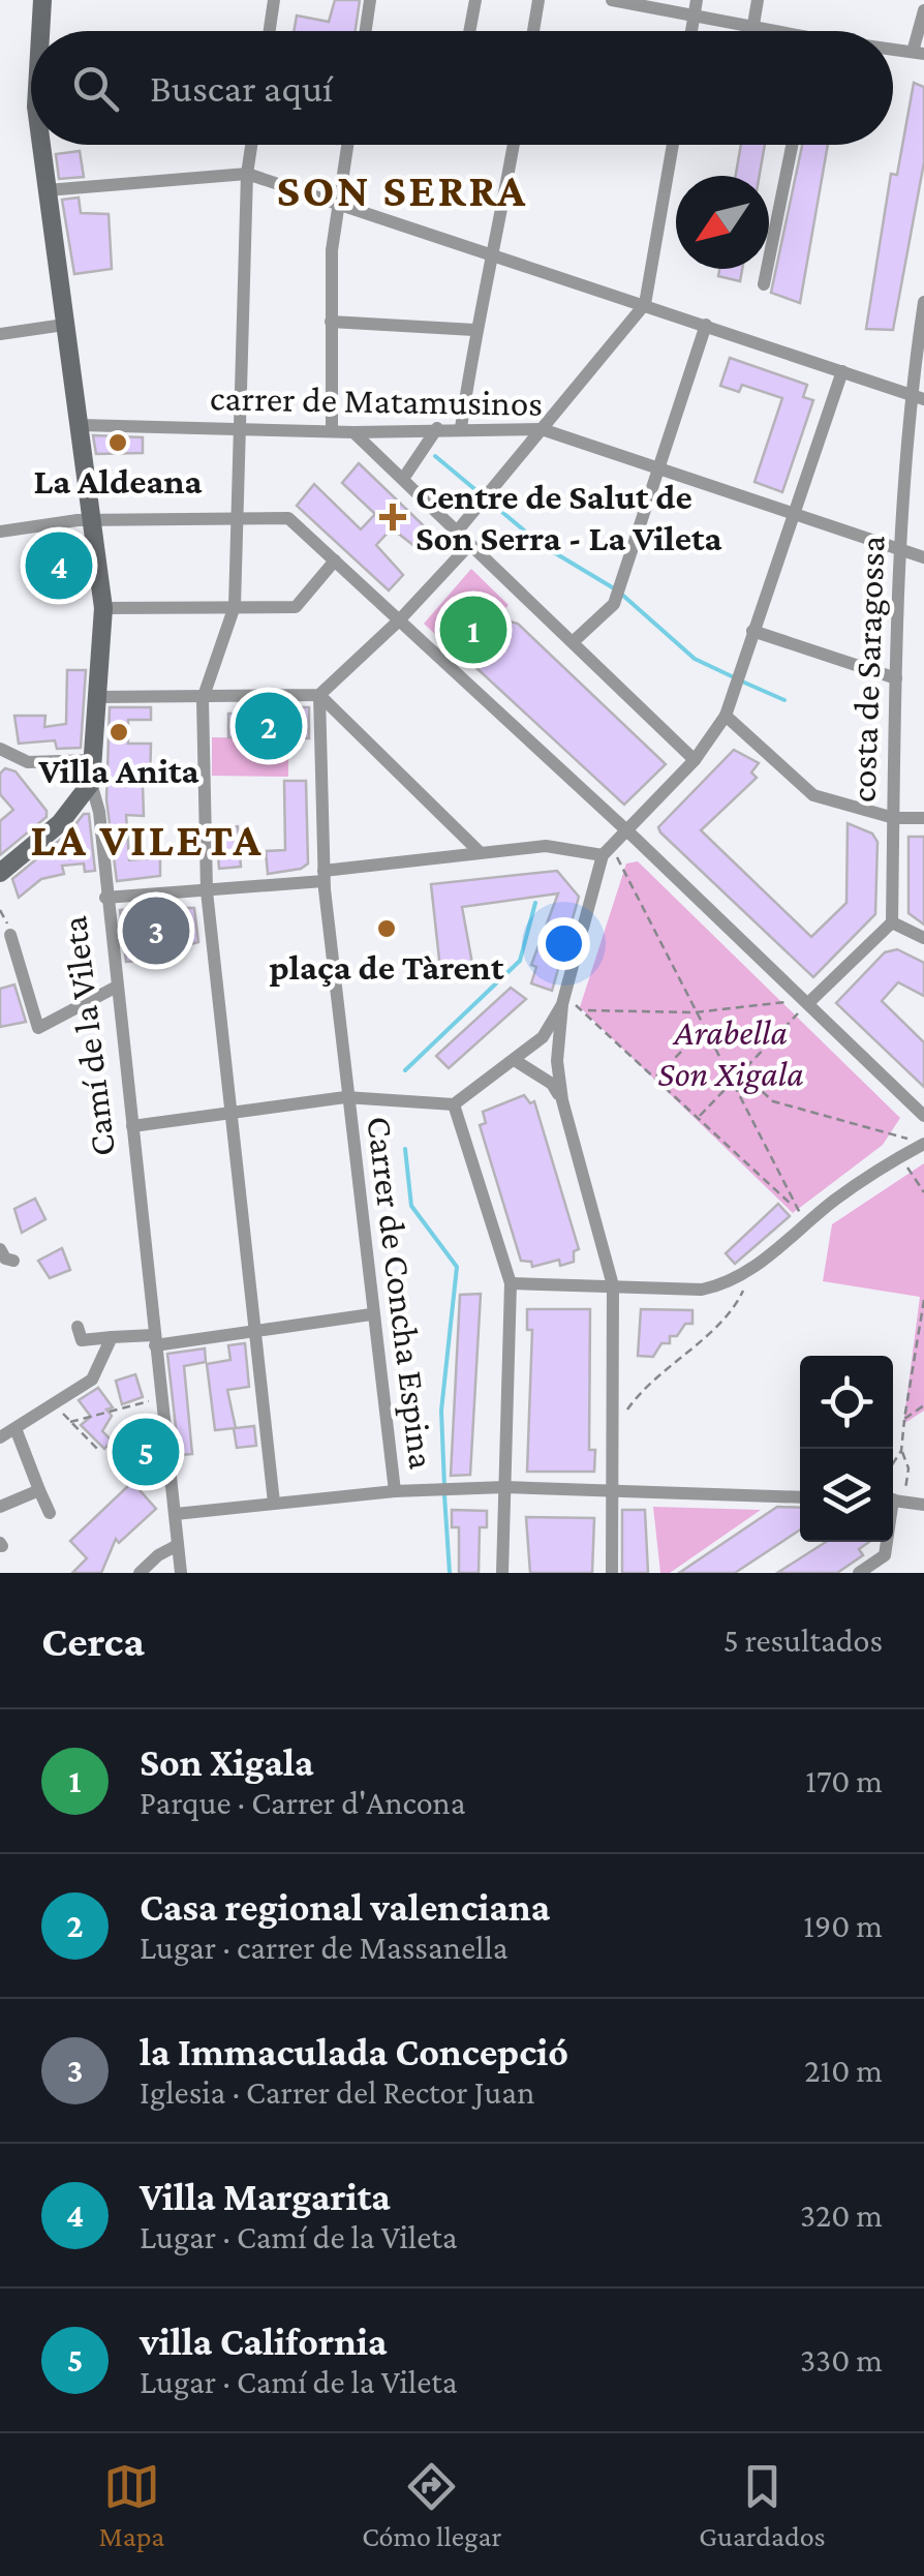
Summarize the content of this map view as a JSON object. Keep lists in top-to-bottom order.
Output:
{
  "streets": {
    "street": [
      "carrer de Matamusinos",
      "costa de Saragossa",
      "Camí de la Vileta",
      "Carrer de Concha Espina"
    ]
  },
  "crossings": [
    ["carrer de Matamusinos", "costa de Saragossa"],
    ["carrer de Matamusinos", "Camí de la Vileta"],
    ["Camí de la Vileta", "Carrer de Concha Espina"]
  ],
  "districts": ["SON SERRA", "LA VILETA"],
  "parks": ["Arabella Son Xigala"],
  "places": {
    "other": ["La Aldeana", "Villa Anita", "plaça de Tàrent"],
    "health": ["Centre de Salut de Son Serra - La Vileta"]
  },
  "north": "bottom left",
  "page": {
    "search": "Buscar aquí",
    "pins": [
      "4",
      "1",
      "2",
      "3",
      "5"
    ],
    "heading": ["Cerca", "5 resultados"],
    "list": [
      {
        "mark": "1",
        "name": "Son Xigala",
        "note": "Parque · Carrer d'Ancona",
        "value": "170 m"
      },
      {
        "mark": "2",
        "name": "Casa regional valenciana",
        "note": "Lugar · carrer de Massanella",
        "value": "190 m"
      },
      {
        "mark": "3",
        "name": "la Immaculada Concepció",
        "note": "Iglesia · Carrer del Rector Juan",
        "value": "210 m"
      },
      {
        "mark": "4",
        "name": "Villa Margarita",
        "note": "Lugar · Camí de la Vileta",
        "value": "320 m"
      },
      {
        "mark": "5",
        "name": "villa California",
        "note": "Lugar · Camí de la Vileta",
        "value": "330 m"
      }
    ],
    "nav": ["Mapa", "Cómo llegar", "Guardados"]
  }
}
